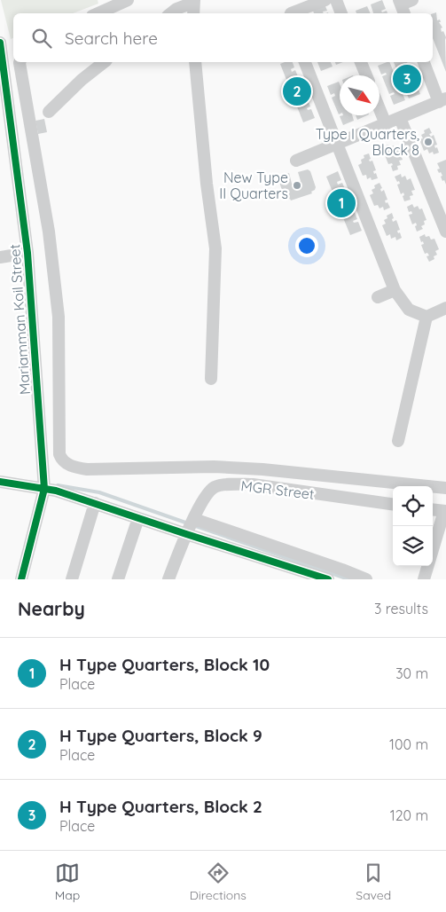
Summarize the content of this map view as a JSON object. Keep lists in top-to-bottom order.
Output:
{
  "streets": {
    "street": ["Mariamman Koil Street", "MGR Street"]
  },
  "places": ["Type I Quarters, Block 8", "New Type II Quarters"],
  "north": "bottom right",
  "page": {
    "search": "Search here",
    "pins": ["3", "2", "1"],
    "heading": ["Nearby", "3 results"],
    "list": [
      {
        "mark": "1",
        "name": "H Type Quarters, Block 10",
        "note": "Place",
        "value": "30 m"
      },
      {
        "mark": "2",
        "name": "H Type Quarters, Block 9",
        "note": "Place",
        "value": "100 m"
      },
      {
        "mark": "3",
        "name": "H Type Quarters, Block 2",
        "note": "Place",
        "value": "120 m"
      }
    ],
    "nav": ["Map", "Directions", "Saved"]
  }
}
